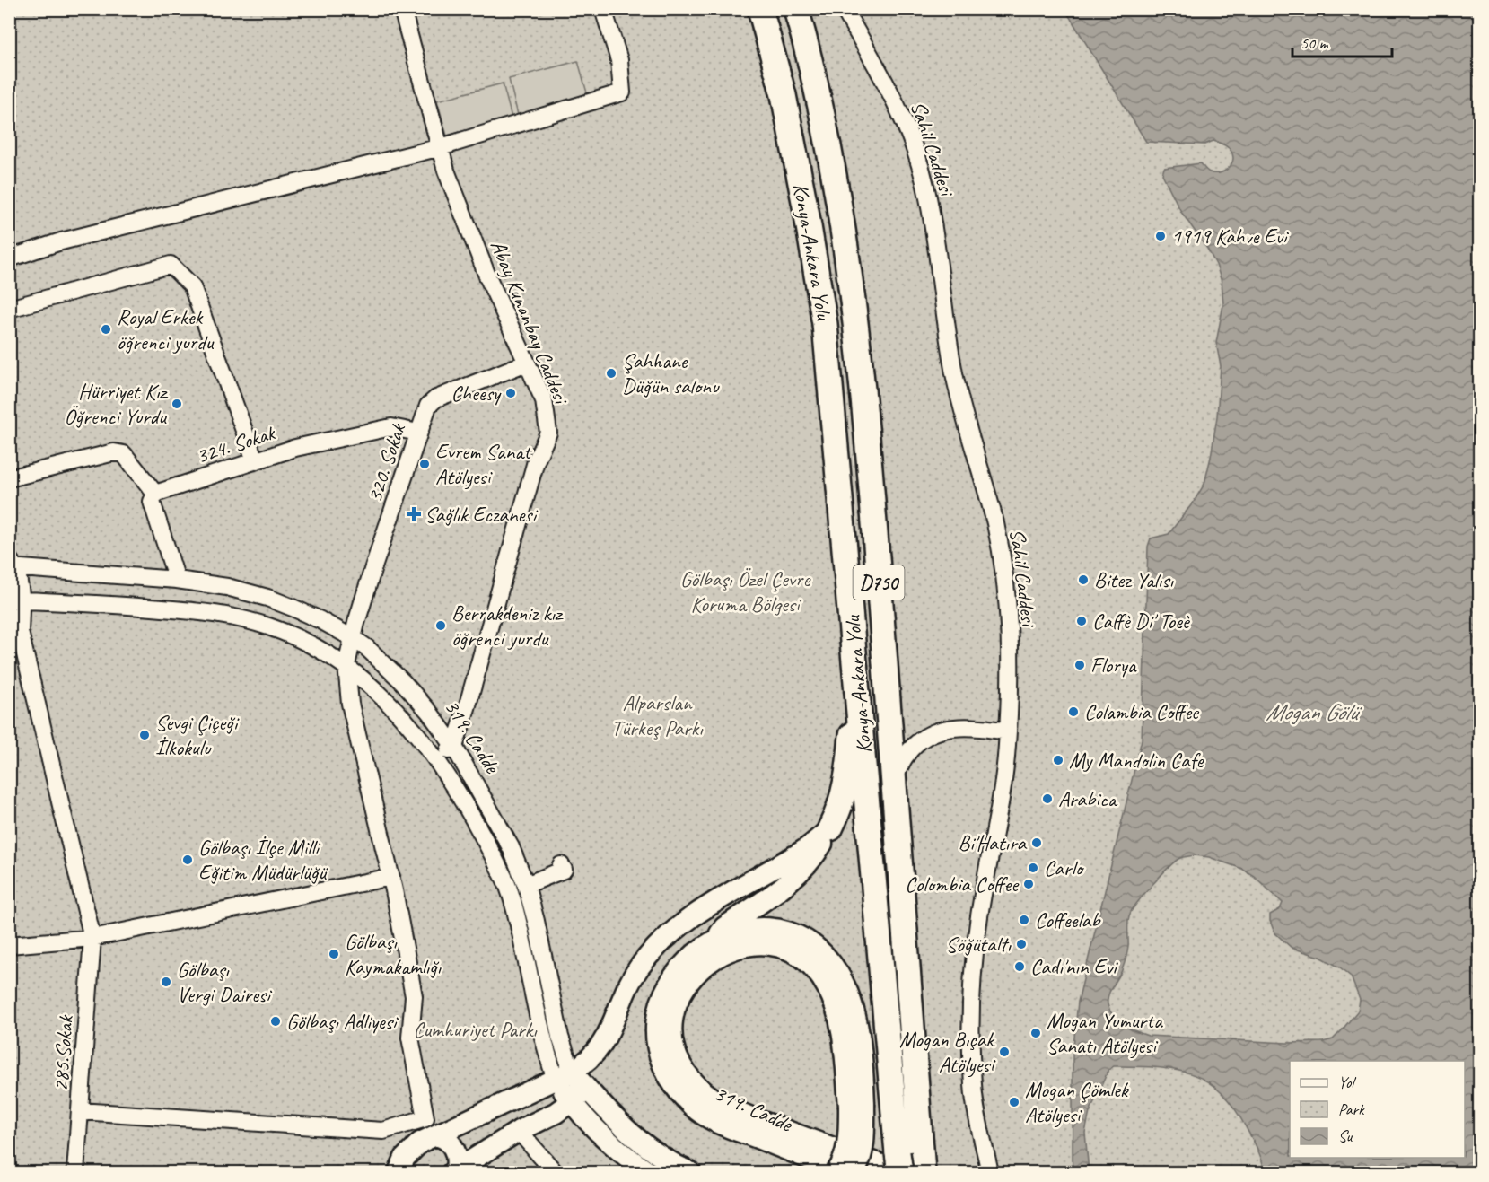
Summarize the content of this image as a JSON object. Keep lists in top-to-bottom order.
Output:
{
  "streets": {
    "highway": ["Konya-Ankara Yolu", "D750"],
    "main road": ["319. Cadde"],
    "street": [
      "Sahil Caddesi",
      "Abay Kunanbay Caddesi",
      "324. Sokak",
      "320. Sokak",
      "285.Sokak"
    ]
  },
  "crossings": [
    ["Konya-Ankara Yolu", "D750"],
    ["Konya-Ankara Yolu", "319. Cadde"],
    ["Abay Kunanbay Caddesi", "320. Sokak"],
    ["Abay Kunanbay Caddesi", "319. Cadde"],
    ["324. Sokak", "320. Sokak"],
    ["320. Sokak", "319. Cadde"],
    ["D750", "319. Cadde"],
    ["319. Cadde", "285.Sokak"]
  ],
  "water": ["Mogan Gölü"],
  "parks": ["Gölbaşı Özel Çevre Koruma Bölgesi", "Alparslan Türkeş Parkı", "Cumhuriyet Parkı"],
  "places": {
    "other": [
      "1919 Kahve Evi",
      "Royal Erkek öğrenci yurdu",
      "Şahhane Düğün salonu",
      "Cheesy",
      "Hürriyet Kız Öğrenci Yurdu",
      "Evrem Sanat Atölyesi",
      "Bitez Yalısı",
      "Caffè Di' Toeè",
      "Berrakdeniz kız öğrenci yurdu",
      "Florya",
      "Colambia Coffee",
      "Sevgi Çiçeği İlkokulu",
      "My Mandolin Cafe",
      "Arabica",
      "Bi'Hatıra",
      "Gölbaşı İlçe Milli Eğitim Müdürlüğü",
      "Carlo",
      "Colombia Coffee",
      "Coffeelab",
      "Söğütaltı",
      "Gölbaşı Kaymakamlığı",
      "Cadı'nın Evi",
      "Gölbaşı Vergi Dairesi",
      "Gölbaşı Adliyesi",
      "Mogan Yumurta Sanatı Atölyesi",
      "Mogan Bıçak Atölyesi",
      "Mogan Çömlek Atölyesi"
    ],
    "health": ["Sağlık Eczanesi"]
  },
  "legend": ["Yol", "Park", "Su"],
  "scale_bar": "50 m"
}
